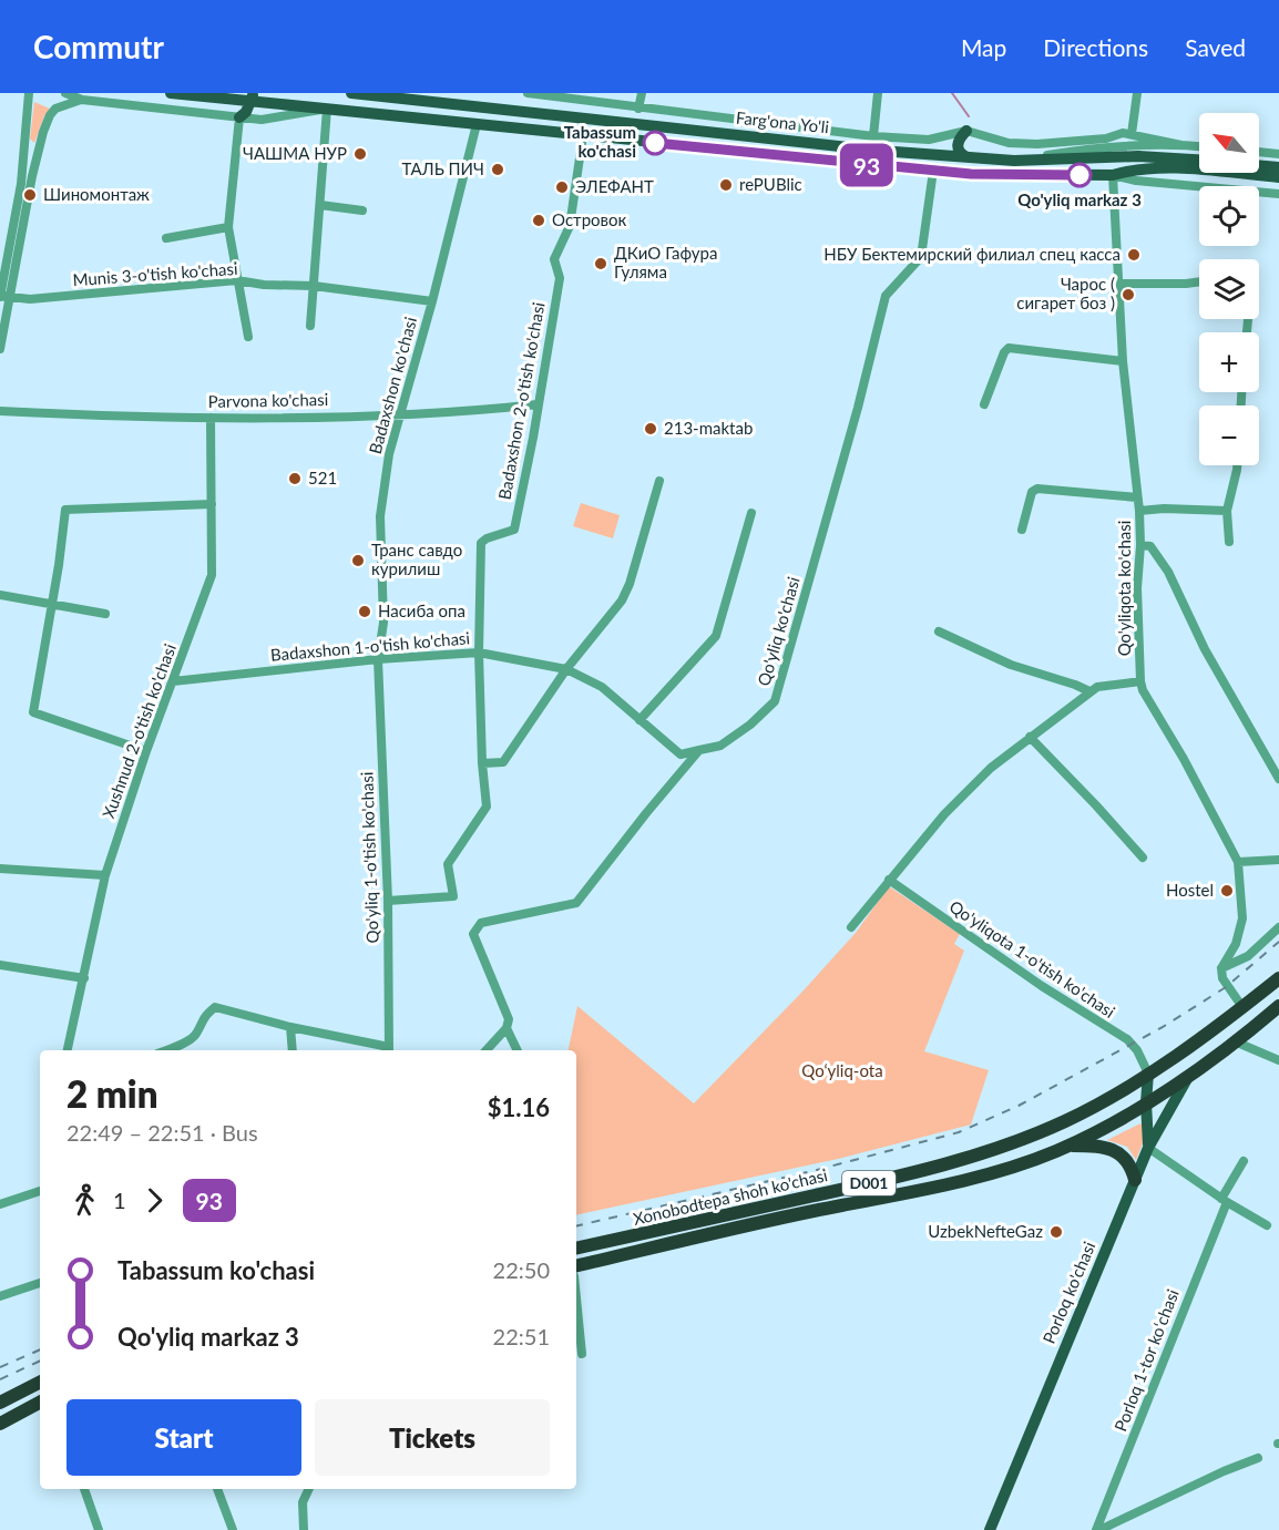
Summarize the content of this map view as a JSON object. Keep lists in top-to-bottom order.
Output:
{
  "streets": {
    "highway": ["D001", "Xonobodtepa shoh ko'chasi"],
    "main road": ["Farg'ona Yo'li", "Porloq ko'chasi"],
    "street": [
      "Munis 3-o'tish ko'chasi",
      "Badaxshon ko'chasi",
      "Parvona ko'chasi",
      "Badaxshon 2-o'tish ko'chasi",
      "Qo'yliqota ko'chasi",
      "Qo'yliq ko'chasi",
      "Badaxshon 1-o'tish ko'chasi",
      "Xushnud 2-o'tish ko'chasi",
      "Qo'yliq 1-o'tish ko'chasi",
      "Qo'yliqota 1-o'tish ko'chasi",
      "Porloq 1-tor koʻchasi"
    ]
  },
  "crossings": [
    ["Farg'ona Yo'li", "Badaxshon ko'chasi"],
    ["Farg'ona Yo'li", "Badaxshon 2-o'tish ko'chasi"],
    ["Farg'ona Yo'li", "Qo'yliqota ko'chasi"],
    ["Farg'ona Yo'li", "Qo'yliq ko'chasi"],
    ["Munis 3-o'tish ko'chasi", "Badaxshon ko'chasi"],
    ["Badaxshon ko'chasi", "Parvona ko'chasi"],
    ["Badaxshon ko'chasi", "Badaxshon 1-o'tish ko'chasi"],
    ["Badaxshon ko'chasi", "Qo'yliq 1-o'tish ko'chasi"],
    ["Parvona ko'chasi", "Badaxshon 2-o'tish ko'chasi"],
    ["Parvona ko'chasi", "Xushnud 2-o'tish ko'chasi"],
    ["Badaxshon 2-o'tish ko'chasi", "Badaxshon 1-o'tish ko'chasi"],
    ["Qo'yliq ko'chasi", "Badaxshon 1-o'tish ko'chasi"],
    ["Badaxshon 1-o'tish ko'chasi", "Xushnud 2-o'tish ko'chasi"],
    ["Badaxshon 1-o'tish ko'chasi", "Qo'yliq 1-o'tish ko'chasi"],
    ["Qo'yliqota 1-o'tish ko'chasi", "Xonobodtepa shoh ko'chasi"],
    ["Xonobodtepa shoh ko'chasi", "Porloq ko'chasi"]
  ],
  "parks": ["Qo‘yliq-ota"],
  "places": [
    "Tabassum ko'chasi",
    "ЧАШМА НУР",
    "ТАЛЬ ПИЧ",
    "Qo'yliq markaz 3",
    "rePUBlic",
    "ЭЛЕФАНТ",
    "Шиномонтаж",
    "Островок",
    "НБУ Бектемирский филиал спец касса",
    "ДКиО Гафура Гуляма",
    "Чарос ( сигарет боз )",
    "213-maktab",
    "521",
    "Транс савдо курилиш",
    "Насиба опа",
    "Hostel",
    "UzbekNefteGaz"
  ],
  "lines": ["bus line 93"],
  "north": "top left",
  "page": {
    "header": "Commutr",
    "nav": ["Map", "Directions", "Saved"],
    "on_map": "93",
    "map_buttons": ["+", "−"],
    "heading": ["2 min", "22:49 – 22:51 · Bus", "$1.16"],
    "legs": ["1", "93"],
    "list": [
      {
        "name": "Tabassum ko'chasi",
        "value": "22:50"
      },
      {
        "name": "Qo'yliq markaz 3",
        "value": "22:51"
      }
    ],
    "buttons": ["Start", "Tickets"]
  }
}
